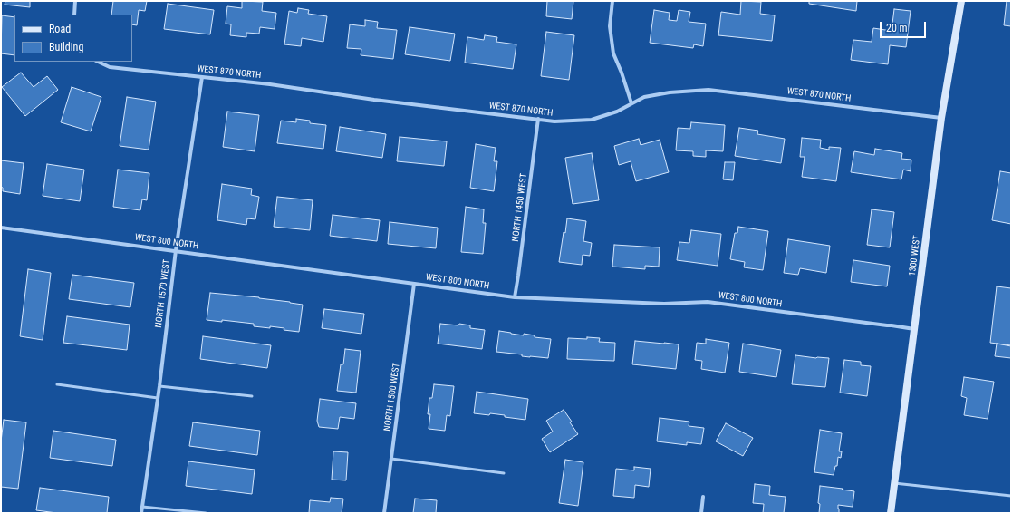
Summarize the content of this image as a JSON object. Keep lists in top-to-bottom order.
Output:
{
  "streets": {
    "street": [
      "WEST 870 NORTH",
      "NORTH 1450 WEST",
      "WEST 800 NORTH",
      "1300 WEST",
      "NORTH 1570 WEST",
      "NORTH 1500 WEST"
    ]
  },
  "crossings": [
    ["WEST 870 NORTH", "NORTH 1450 WEST"],
    ["WEST 870 NORTH", "1300 WEST"],
    ["WEST 870 NORTH", "NORTH 1570 WEST"],
    ["NORTH 1450 WEST", "WEST 800 NORTH"],
    ["WEST 800 NORTH", "1300 WEST"],
    ["WEST 800 NORTH", "NORTH 1570 WEST"],
    ["WEST 800 NORTH", "NORTH 1500 WEST"]
  ],
  "legend": ["Road", "Building"],
  "scale_bar": "20 m"
}
